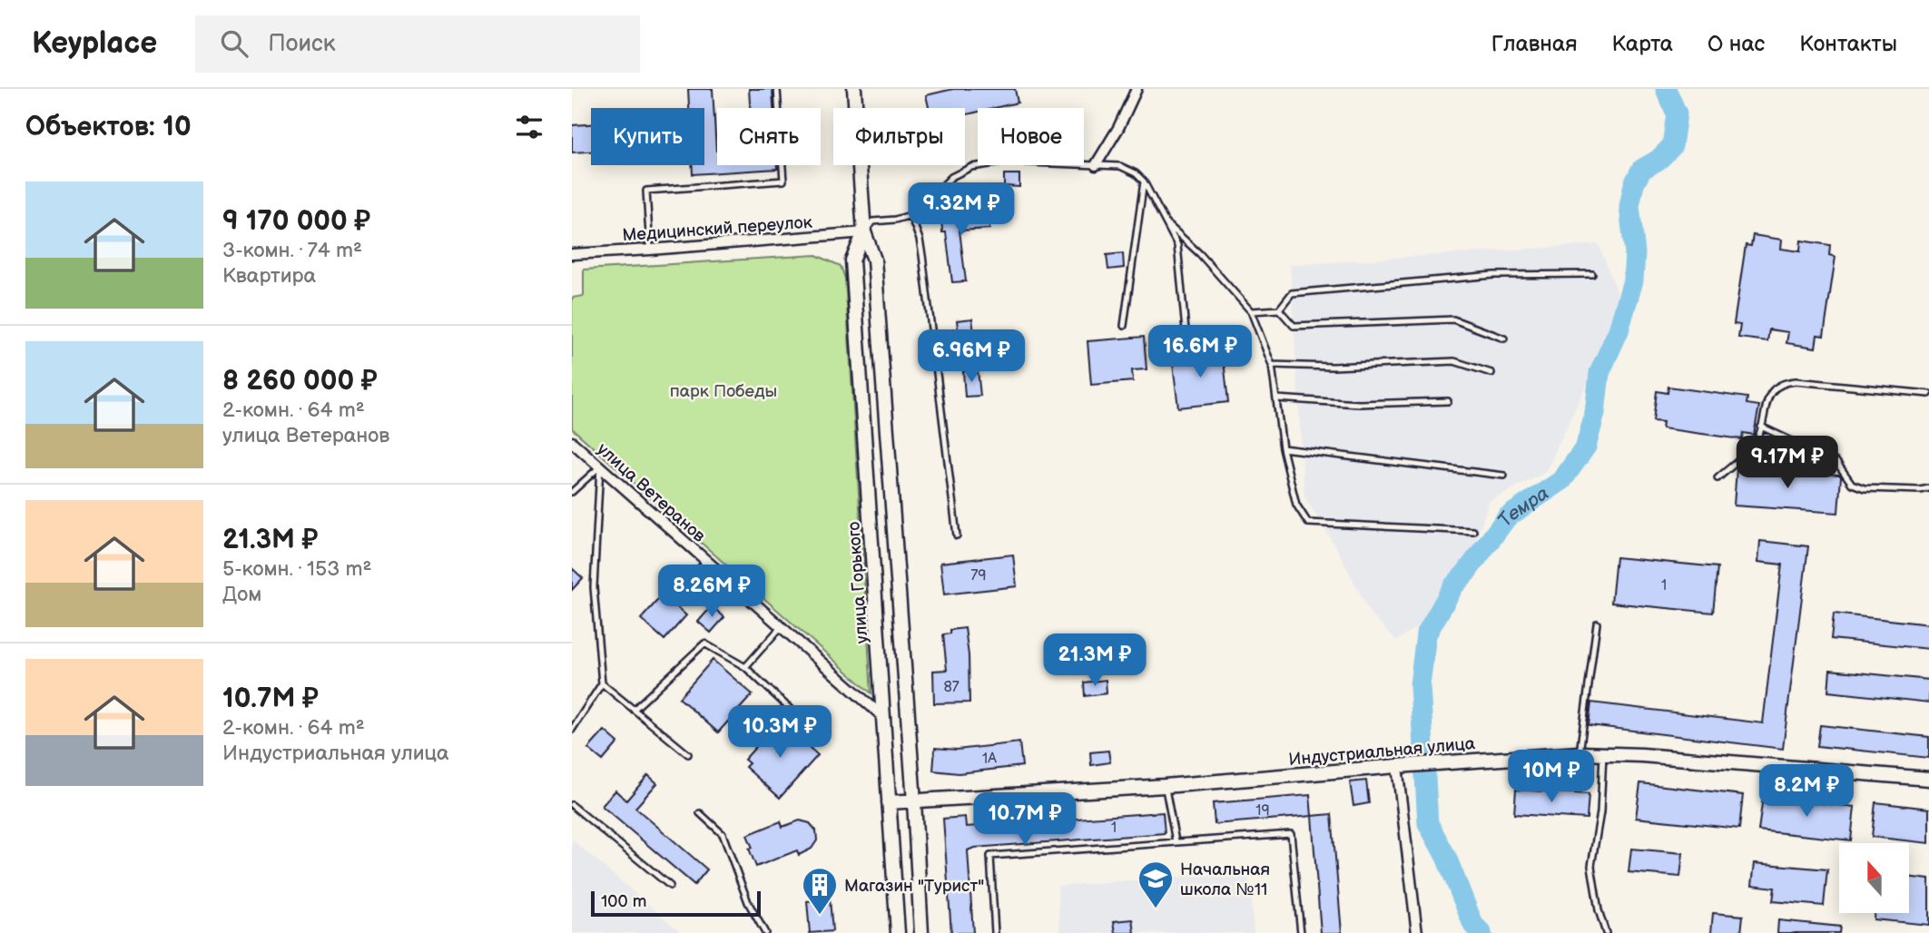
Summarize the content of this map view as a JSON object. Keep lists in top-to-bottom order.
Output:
{
  "streets": {
    "main road": ["улица Горького", "Индустриальная улица"],
    "street": ["Медицинский переулок", "улица Ветеранов"]
  },
  "crossings": [
    ["Медицинский переулок", "улица Горького"],
    ["улица Ветеранов", "улица Горького"],
    ["улица Горького", "Индустриальная улица"]
  ],
  "water": ["Темра"],
  "parks": ["парк Победы"],
  "places": {
    "school or university": ["Начальная школа №11"],
    "building": ["Магазин \"Турист\""]
  },
  "house_numbers": [
    "79",
    "1",
    "87",
    "1А",
    "19",
    "1"
  ],
  "scale_bar": "100 m",
  "north": "top",
  "page": {
    "header": "Keyplace",
    "search": "Поиск",
    "nav": [
      "Главная",
      "Карта",
      "О нас",
      "Контакты"
    ],
    "heading": "Объектов: 10",
    "chip": [
      "Купить",
      "Снять",
      "Фильтры",
      "Новое"
    ],
    "list": [
      {
        "name": "9 170 000 ₽",
        "note": "3-комн. · 74 m² · Квартира"
      },
      {
        "name": "8 260 000 ₽",
        "note": "2-комн. · 64 m² · улица Ветеранов"
      },
      {
        "name": "21.3M ₽",
        "note": "5-комн. · 153 m² · Дом"
      },
      {
        "name": "10.7M ₽",
        "note": "2-комн. · 64 m² · Индустриальная улица"
      }
    ],
    "price": [
      "9.32M ₽",
      "16.6M ₽",
      "6.96M ₽",
      "9.17M ₽",
      "8.26M ₽",
      "21.3M ₽",
      "10.3M ₽",
      "10M ₽",
      "8.2M ₽",
      "10.7M ₽"
    ],
    "scale": "100 m"
  }
}
